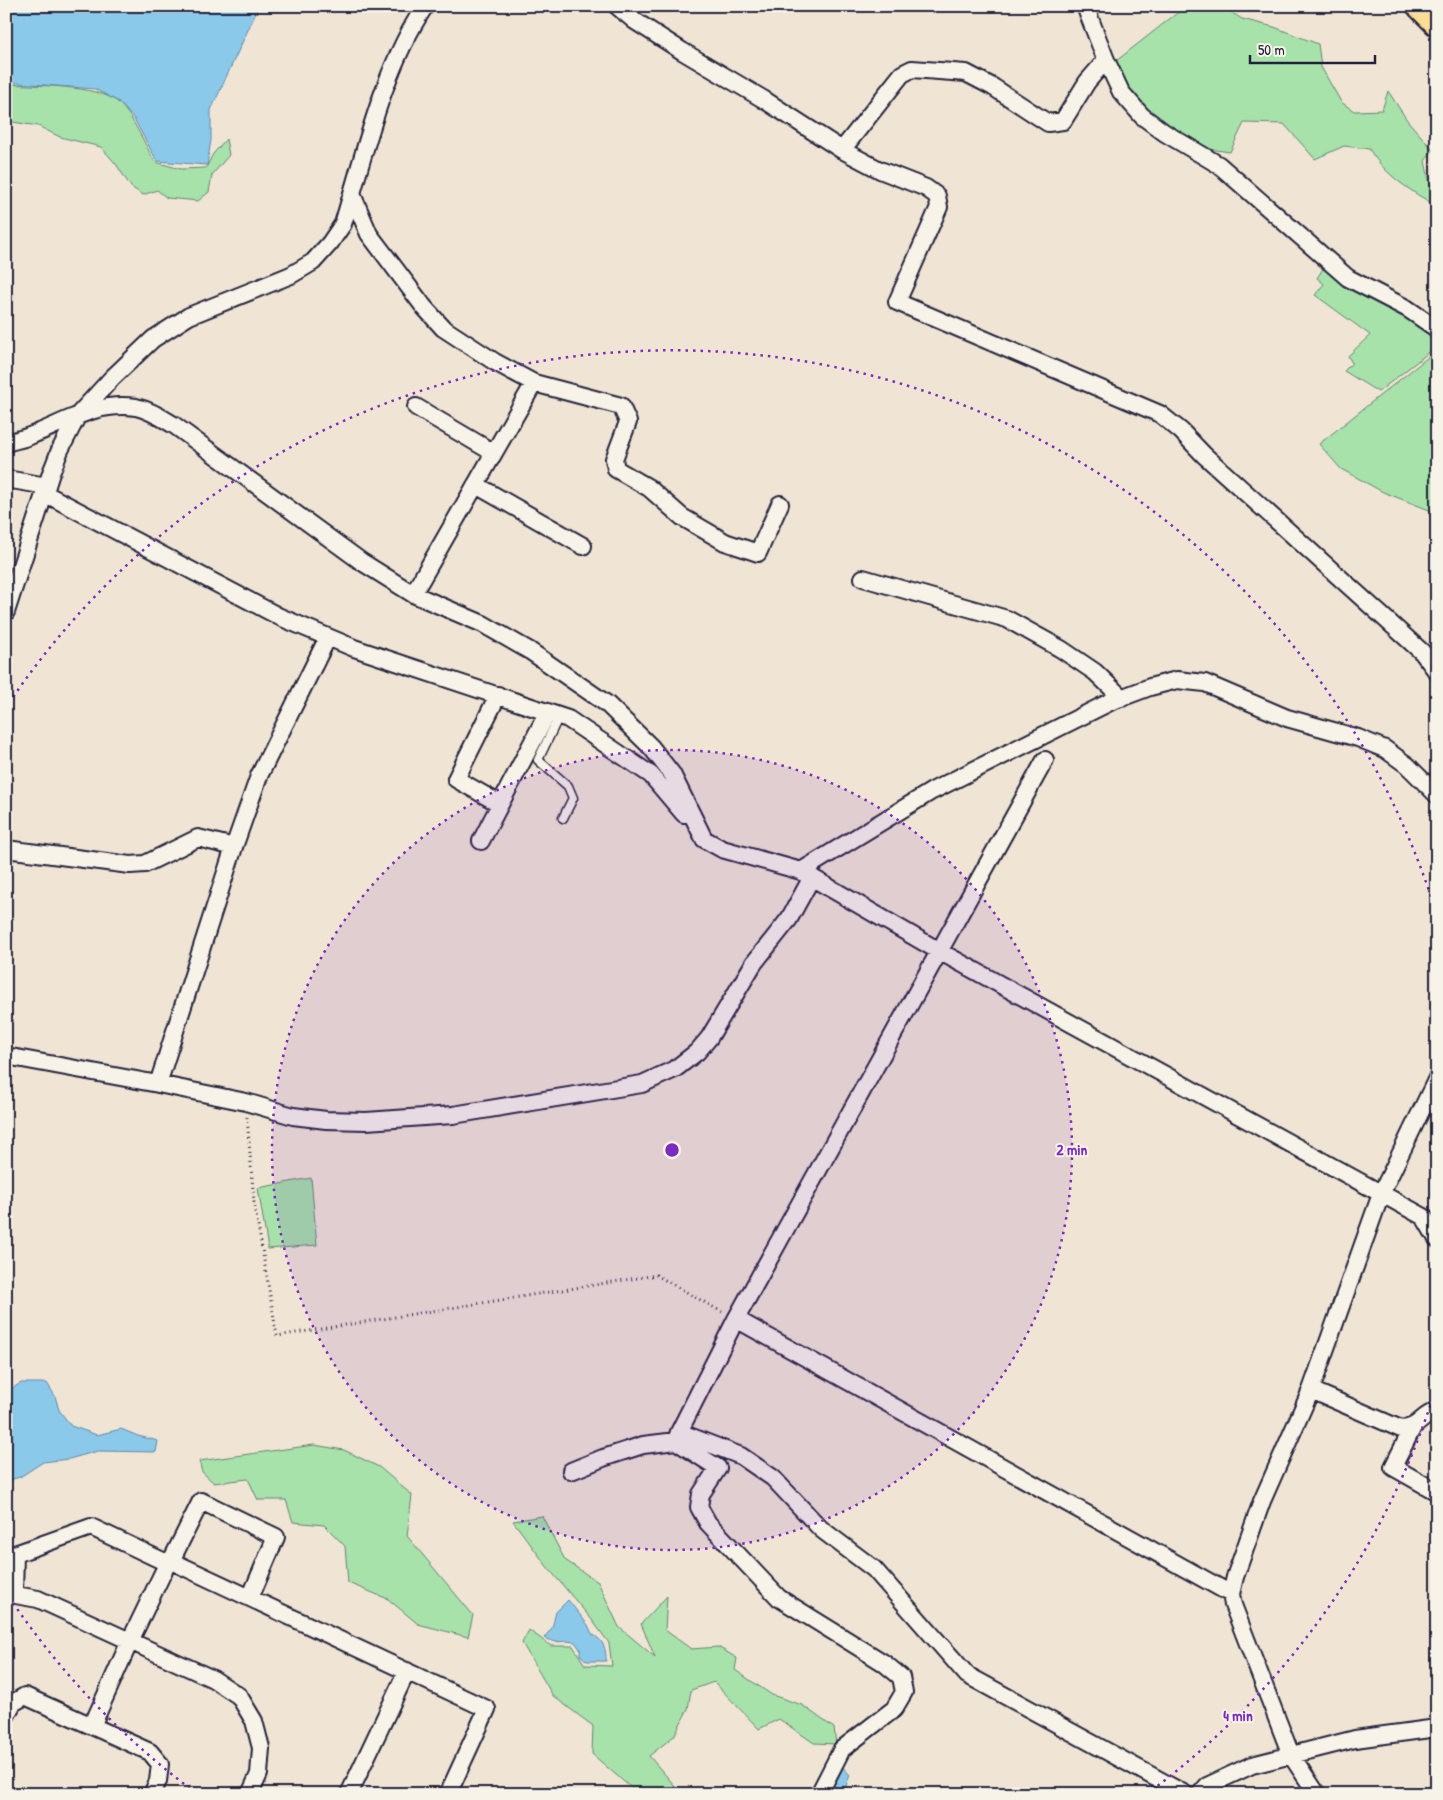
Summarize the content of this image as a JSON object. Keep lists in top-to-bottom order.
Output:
{
  "scale_bar": "50 m",
  "rings": ["2 min", "4 min"]
}
